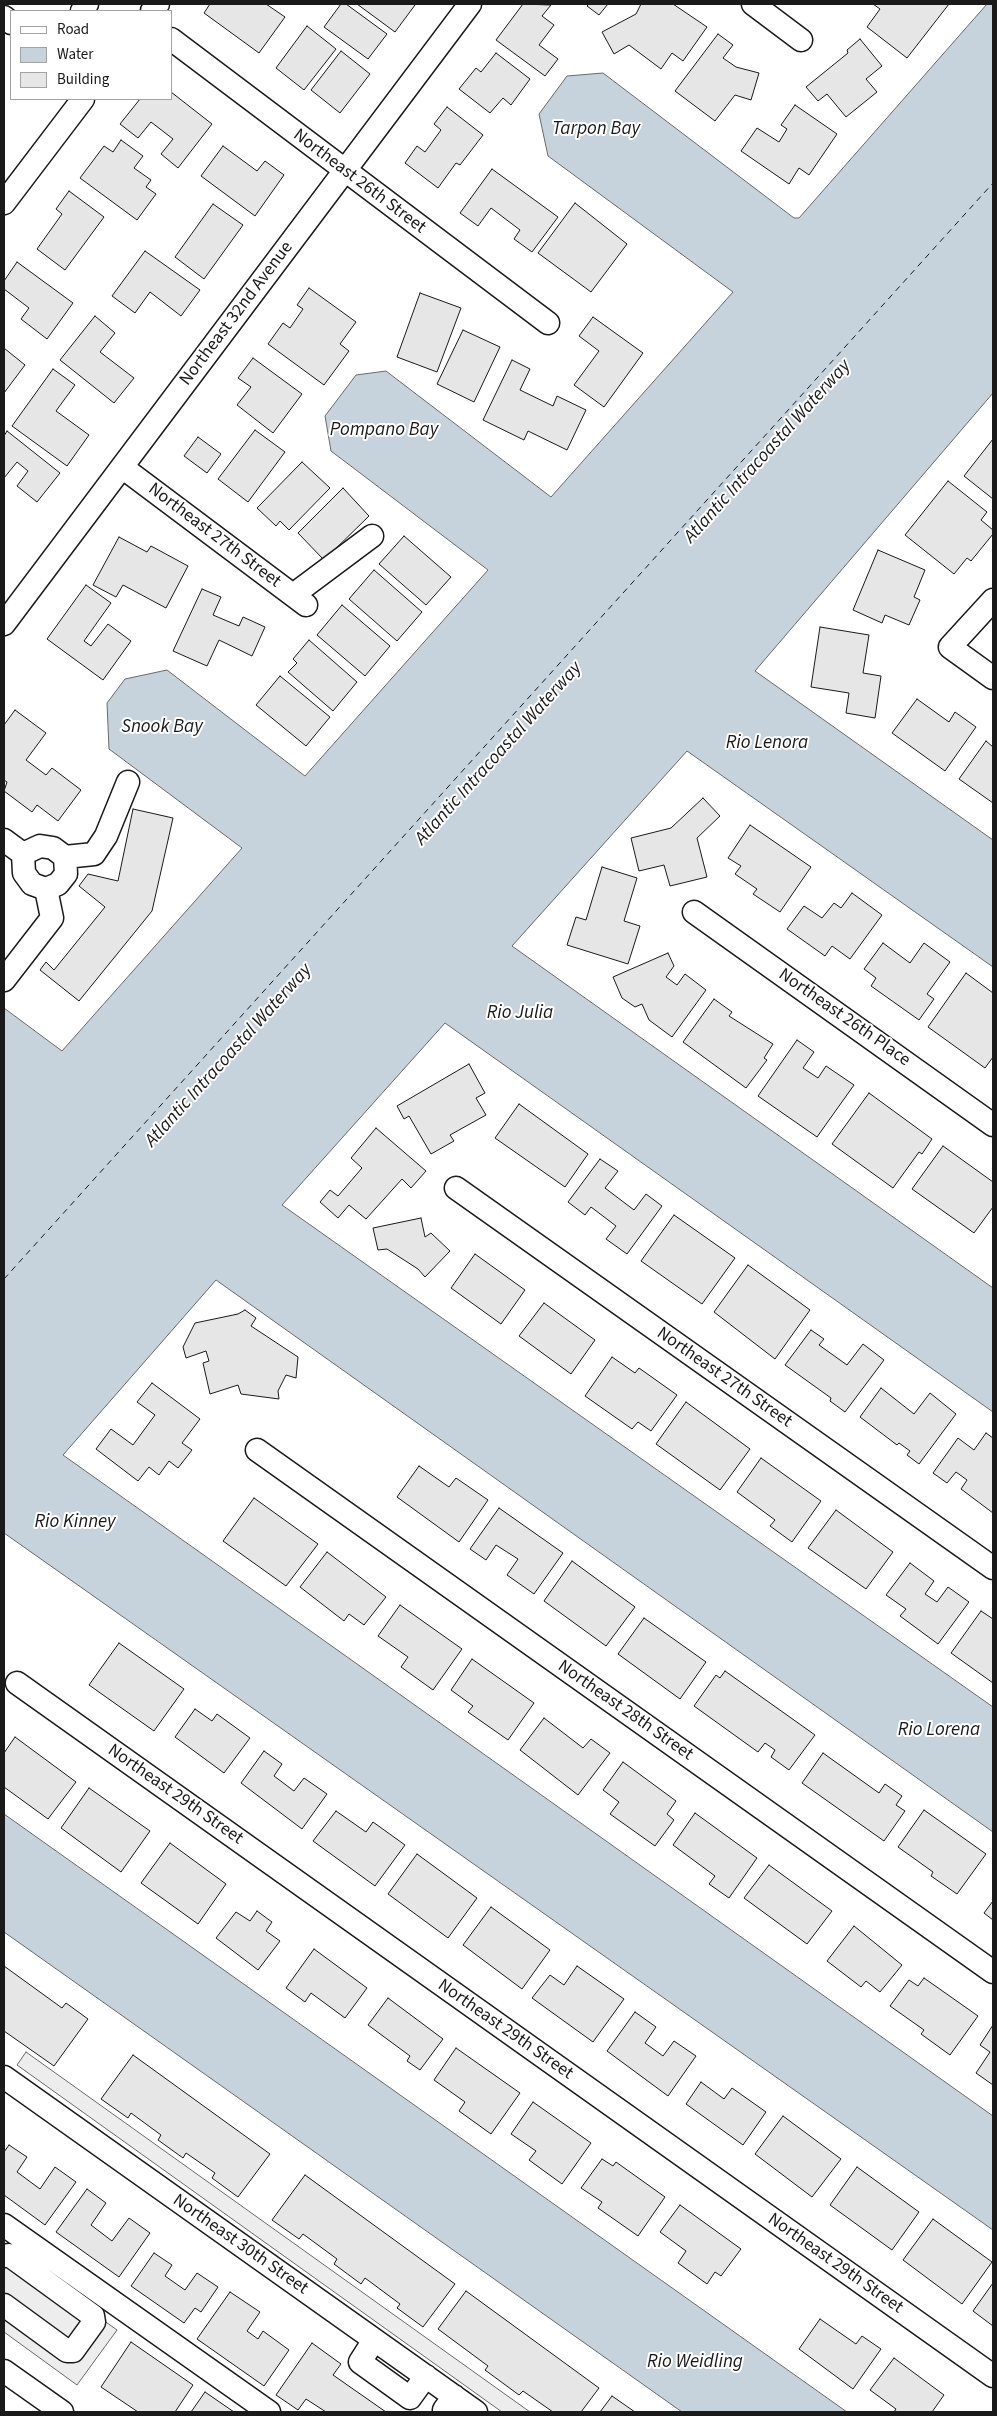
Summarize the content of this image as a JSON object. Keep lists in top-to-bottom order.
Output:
{
  "streets": {
    "street": [
      "Northeast 26th Street",
      "Northeast 32nd Avenue",
      "Northeast 27th Street",
      "Northeast 26th Place",
      "Northeast 28th Street",
      "Northeast 29th Street",
      "Northeast 30th Street"
    ]
  },
  "crossings": [
    ["Northeast 26th Street", "Northeast 32nd Avenue"],
    ["Northeast 32nd Avenue", "Northeast 27th Street"]
  ],
  "water": [
    "Tarpon Bay",
    "Pompano Bay",
    "Atlantic Intracoastal Waterway",
    "Snook Bay",
    "Rio Lenora",
    "Rio Julia",
    "Rio Kinney",
    "Rio Lorena",
    "Rio Weidling"
  ],
  "legend": ["Road", "Water", "Building"]
}
